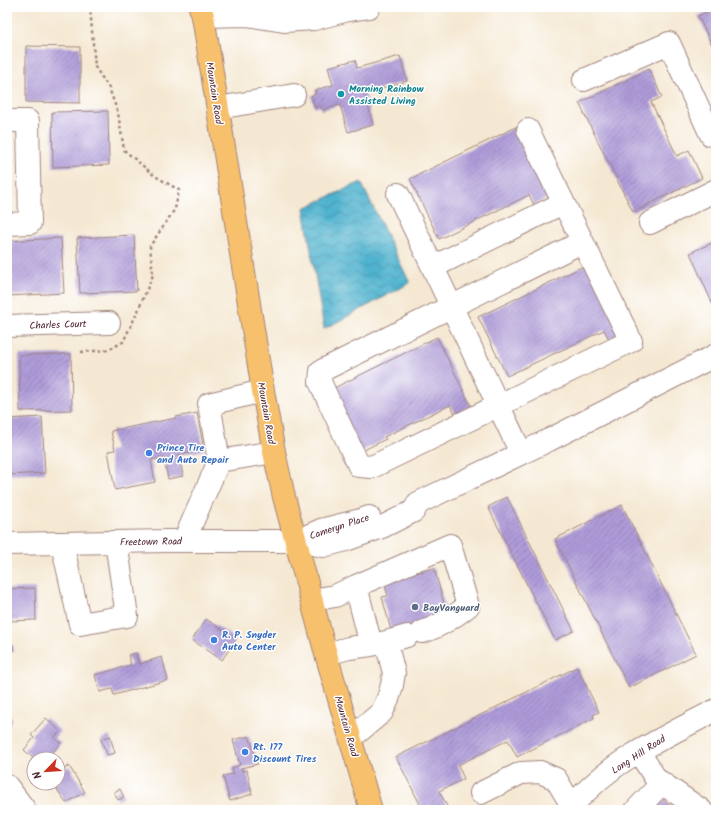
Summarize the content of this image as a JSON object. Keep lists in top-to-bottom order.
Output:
{
  "streets": {
    "main road": ["Mountain Road"],
    "street": [
      "Charles Court",
      "Cameryn Place",
      "Freetown Road",
      "Long Hill Road"
    ]
  },
  "crossings": [
    ["Mountain Road", "Cameryn Place"],
    ["Mountain Road", "Freetown Road"],
    ["Cameryn Place", "Freetown Road"]
  ],
  "places": [
    "Morning Rainbow Assisted Living",
    "Prince Tire and Auto Repair",
    "BayVanguard",
    "R. P. Snyder Auto Center",
    "Rt. 177 Discount Tires"
  ],
  "north": "bottom left"
}
